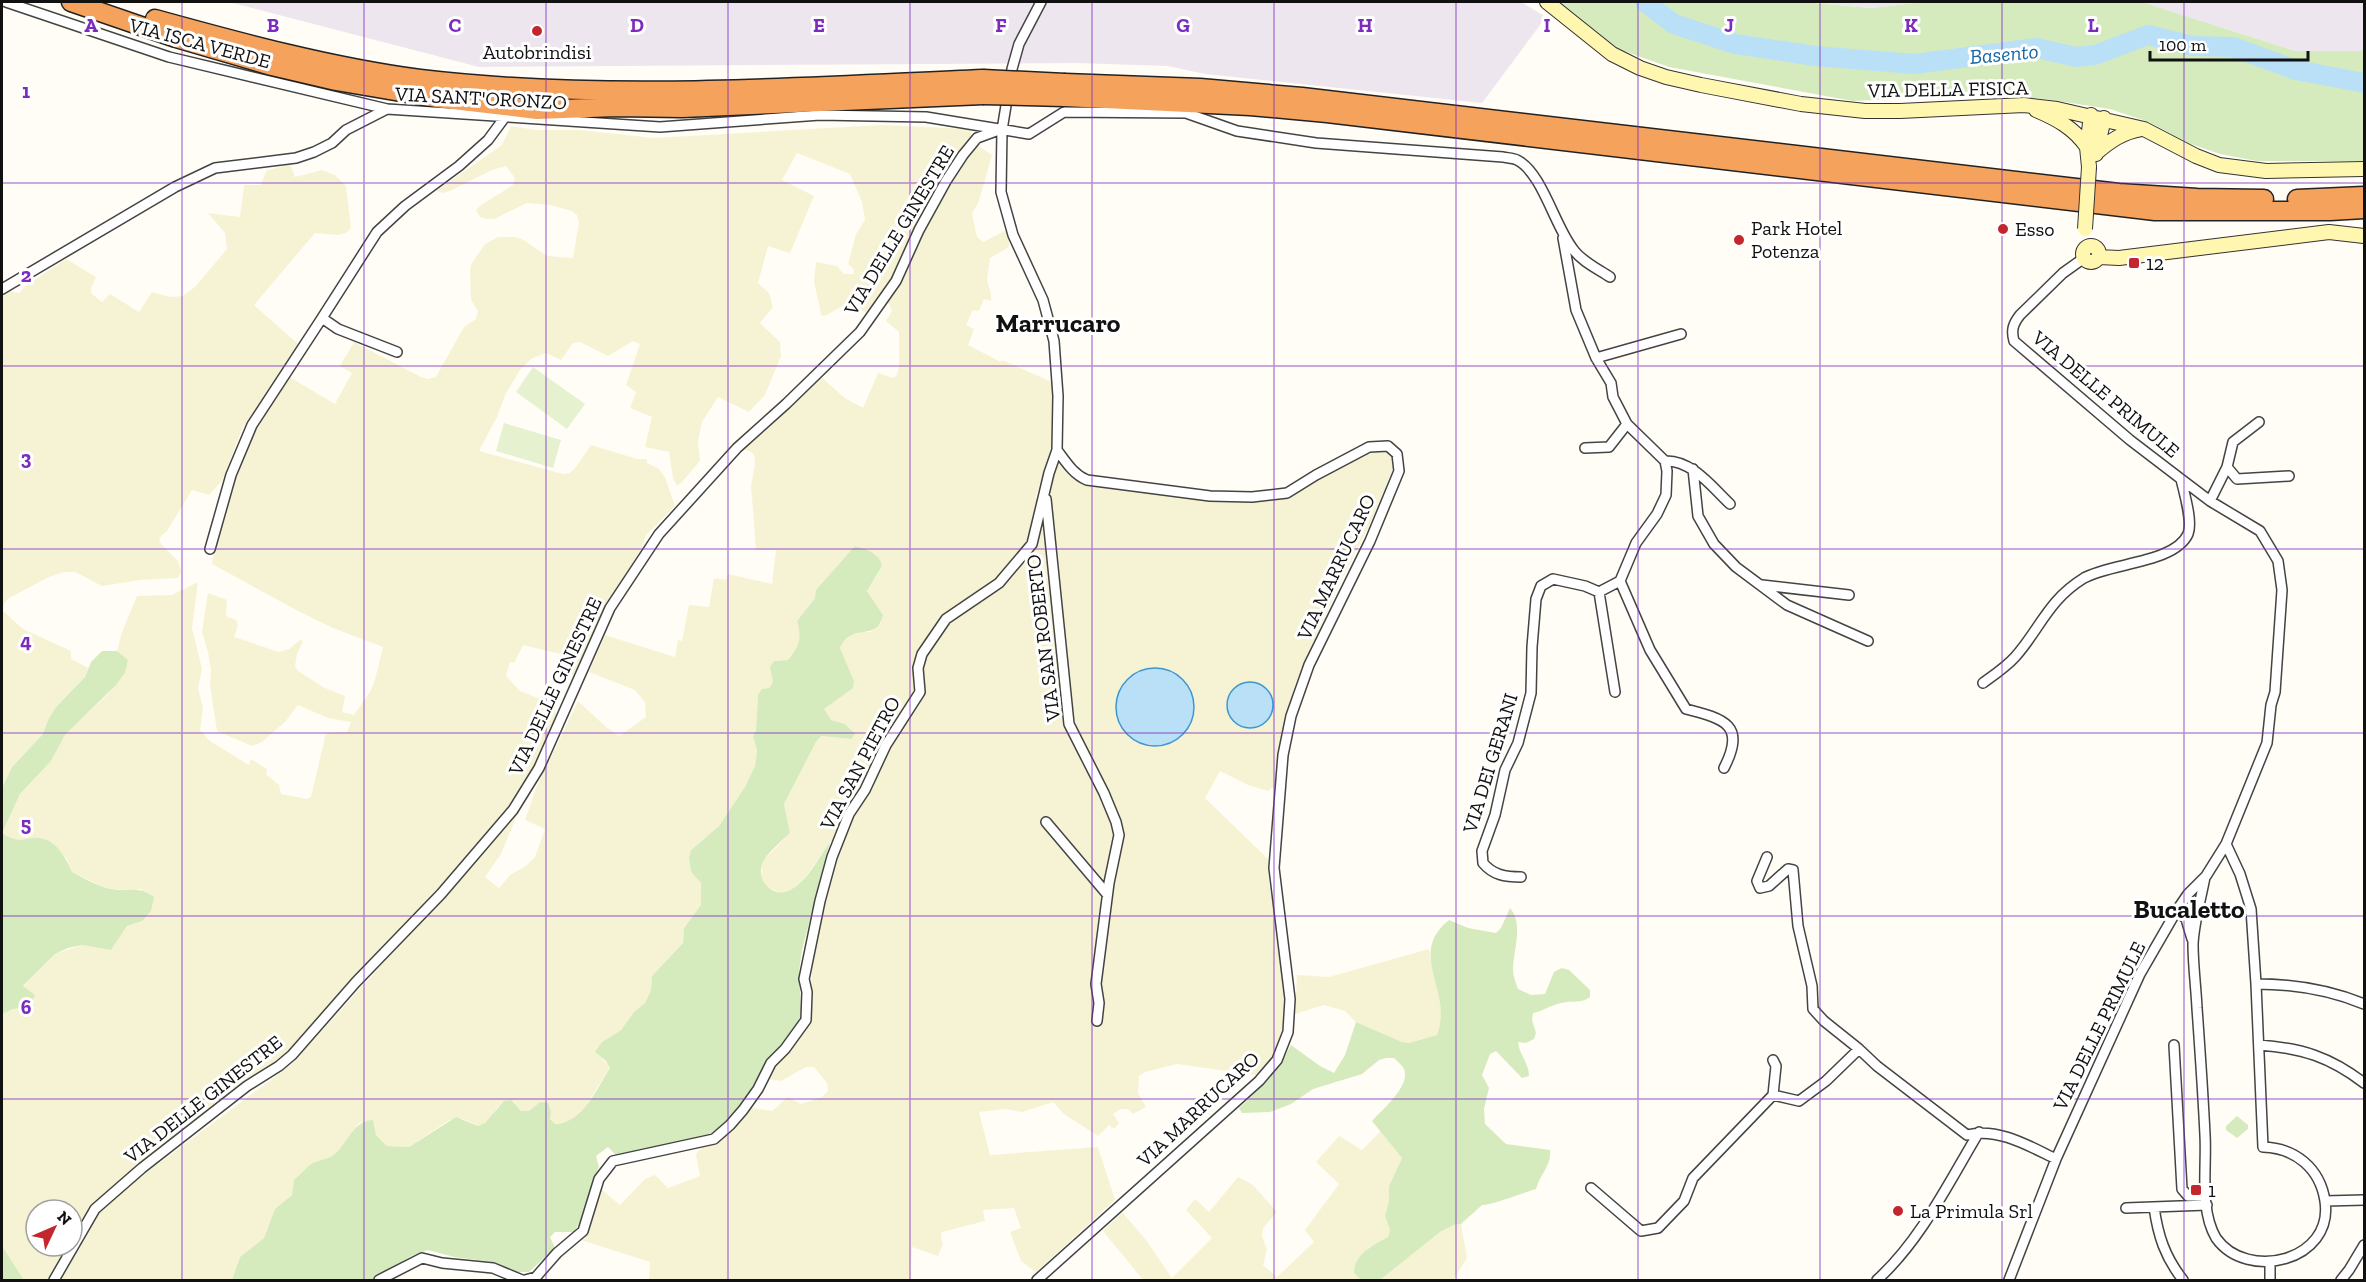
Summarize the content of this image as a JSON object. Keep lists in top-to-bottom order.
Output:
{
  "streets": {
    "street": [
      "VIA ISCA VERDE",
      "VIA DELLA FISICA",
      "VIA SANT'ORONZO",
      "VIA DELLE GINESTRE",
      "VIA DELLE PRIMULE",
      "VIA MARRUCARO",
      "VIA SAN ROBERTO",
      "VIA SAN PIETRO",
      "VIA DEI GERANI"
    ]
  },
  "crossings": [
    ["VIA ISCA VERDE", "VIA SANT'ORONZO"],
    ["VIA SANT'ORONZO", "VIA DELLE GINESTRE"],
    ["VIA MARRUCARO", "VIA SAN PIETRO"],
    ["VIA SAN ROBERTO", "VIA SAN PIETRO"]
  ],
  "districts": ["Marrucaro", "Bucaletto"],
  "water": ["Basento"],
  "places": {
    "other": [
      "Autobrindisi",
      "Esso",
      "Park Hotel Potenza",
      "La Primula Srl"
    ],
    "transit": ["12", "1"]
  },
  "scale_bar": "100 m",
  "north": "top right",
  "grid": {
    "columns": [
      "A",
      "B",
      "C",
      "D",
      "E",
      "F",
      "G",
      "H",
      "I",
      "J",
      "K",
      "L"
    ],
    "rows": [
      "1",
      "2",
      "3",
      "4",
      "5",
      "6"
    ]
  }
}
